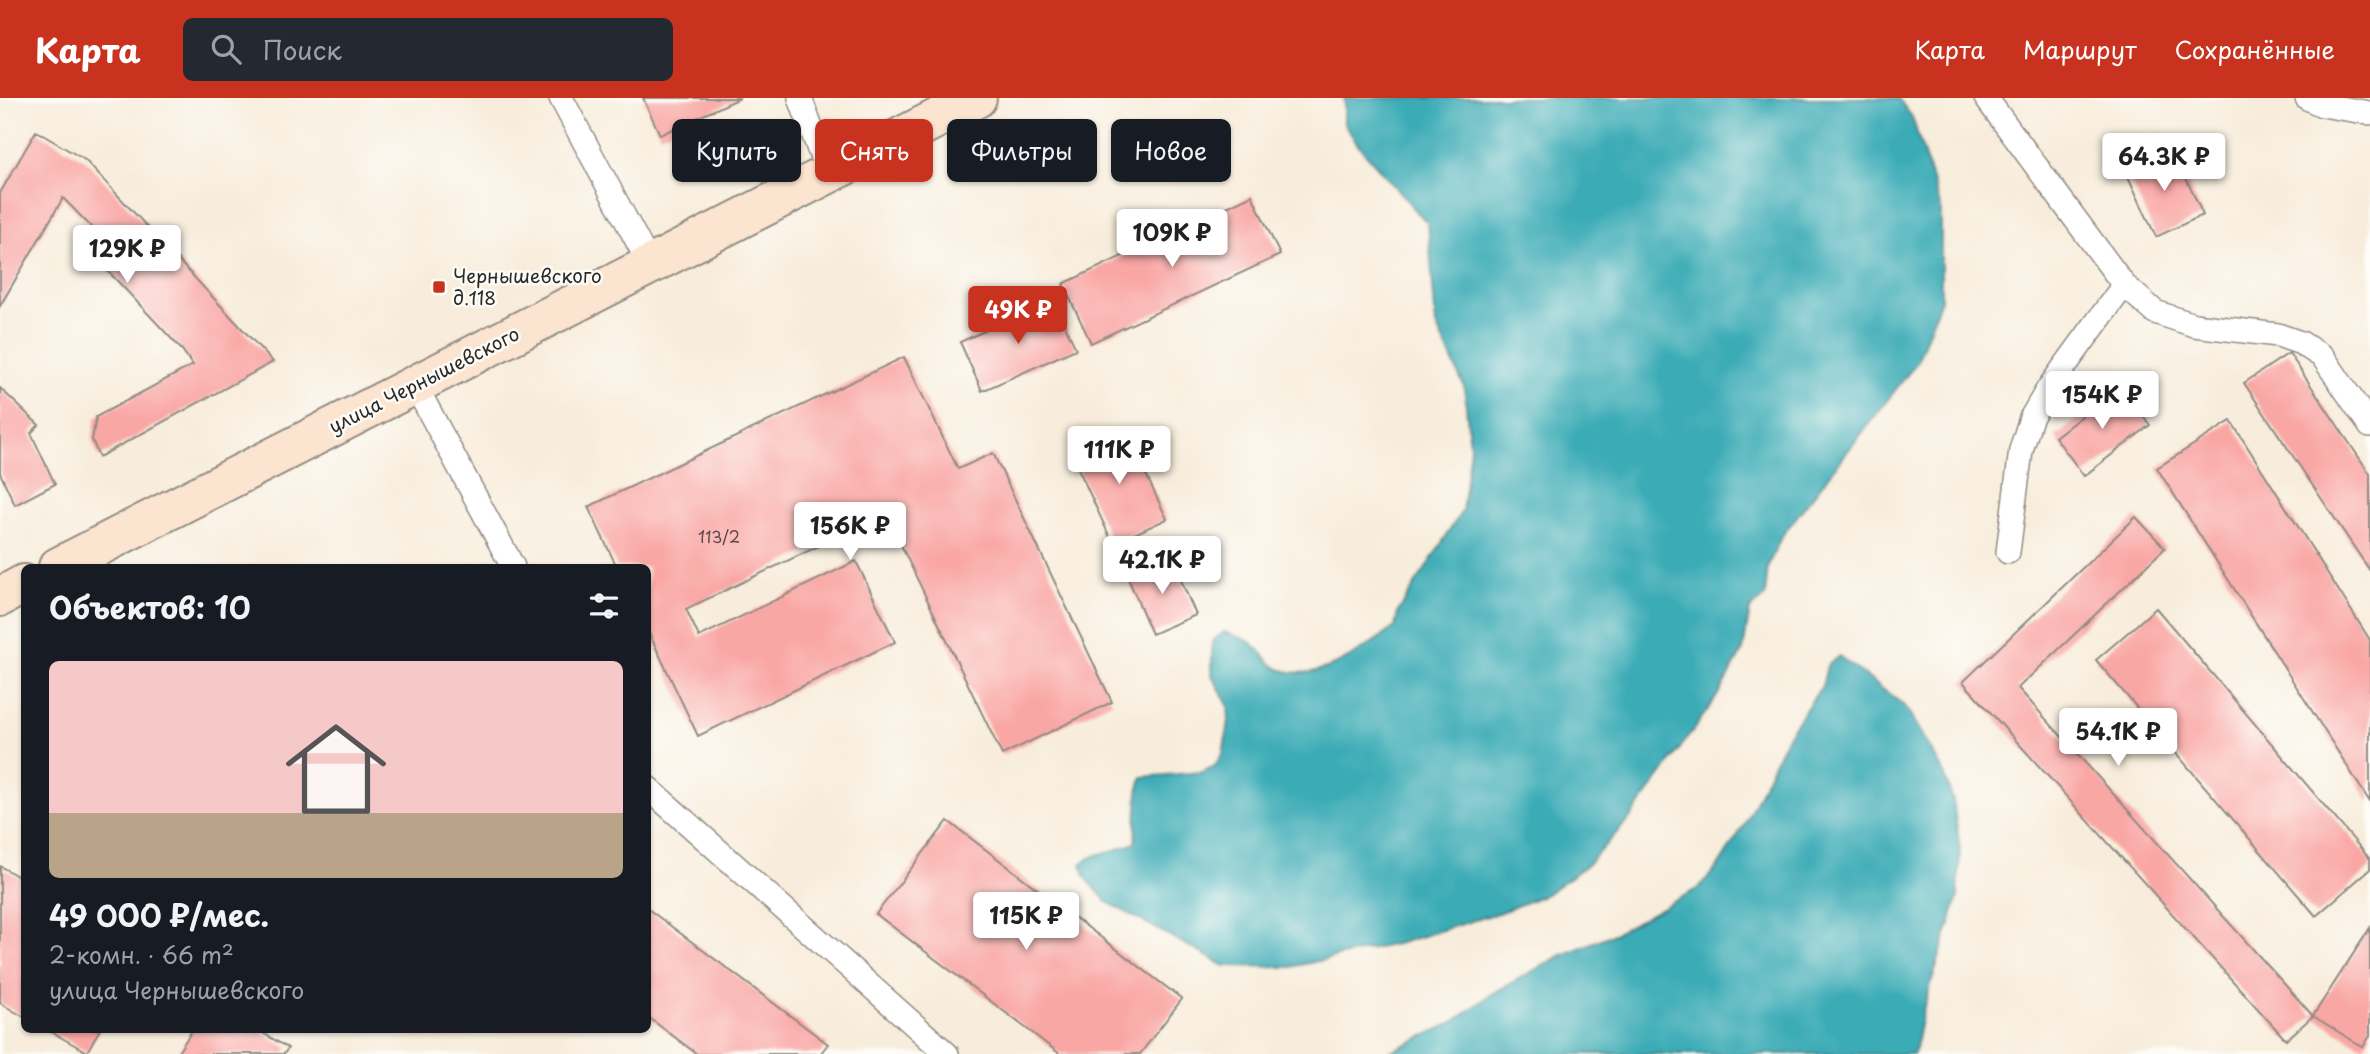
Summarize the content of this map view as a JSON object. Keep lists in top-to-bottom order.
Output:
{
  "streets": {
    "main road": ["улица Чернышевского"]
  },
  "places": {
    "transit": ["Чернышевского д.118"]
  },
  "house_numbers": ["113/2"],
  "page": {
    "header": "Карта",
    "search": "Поиск",
    "nav": ["Карта", "Маршрут", "Сохранённые"],
    "chip": [
      "Купить",
      "Снять",
      "Фильтры",
      "Новое"
    ],
    "price": [
      "64.3K ₽",
      "109K ₽",
      "129K ₽",
      "49K ₽",
      "154K ₽",
      "111K ₽",
      "156K ₽",
      "42.1K ₽",
      "54.1K ₽",
      "115K ₽"
    ],
    "heading": "Объектов: 10",
    "list": [
      {
        "name": "49 000 ₽/мес.",
        "note": "2-комн. · 66 m² · улица Чернышевского"
      }
    ]
  }
}
